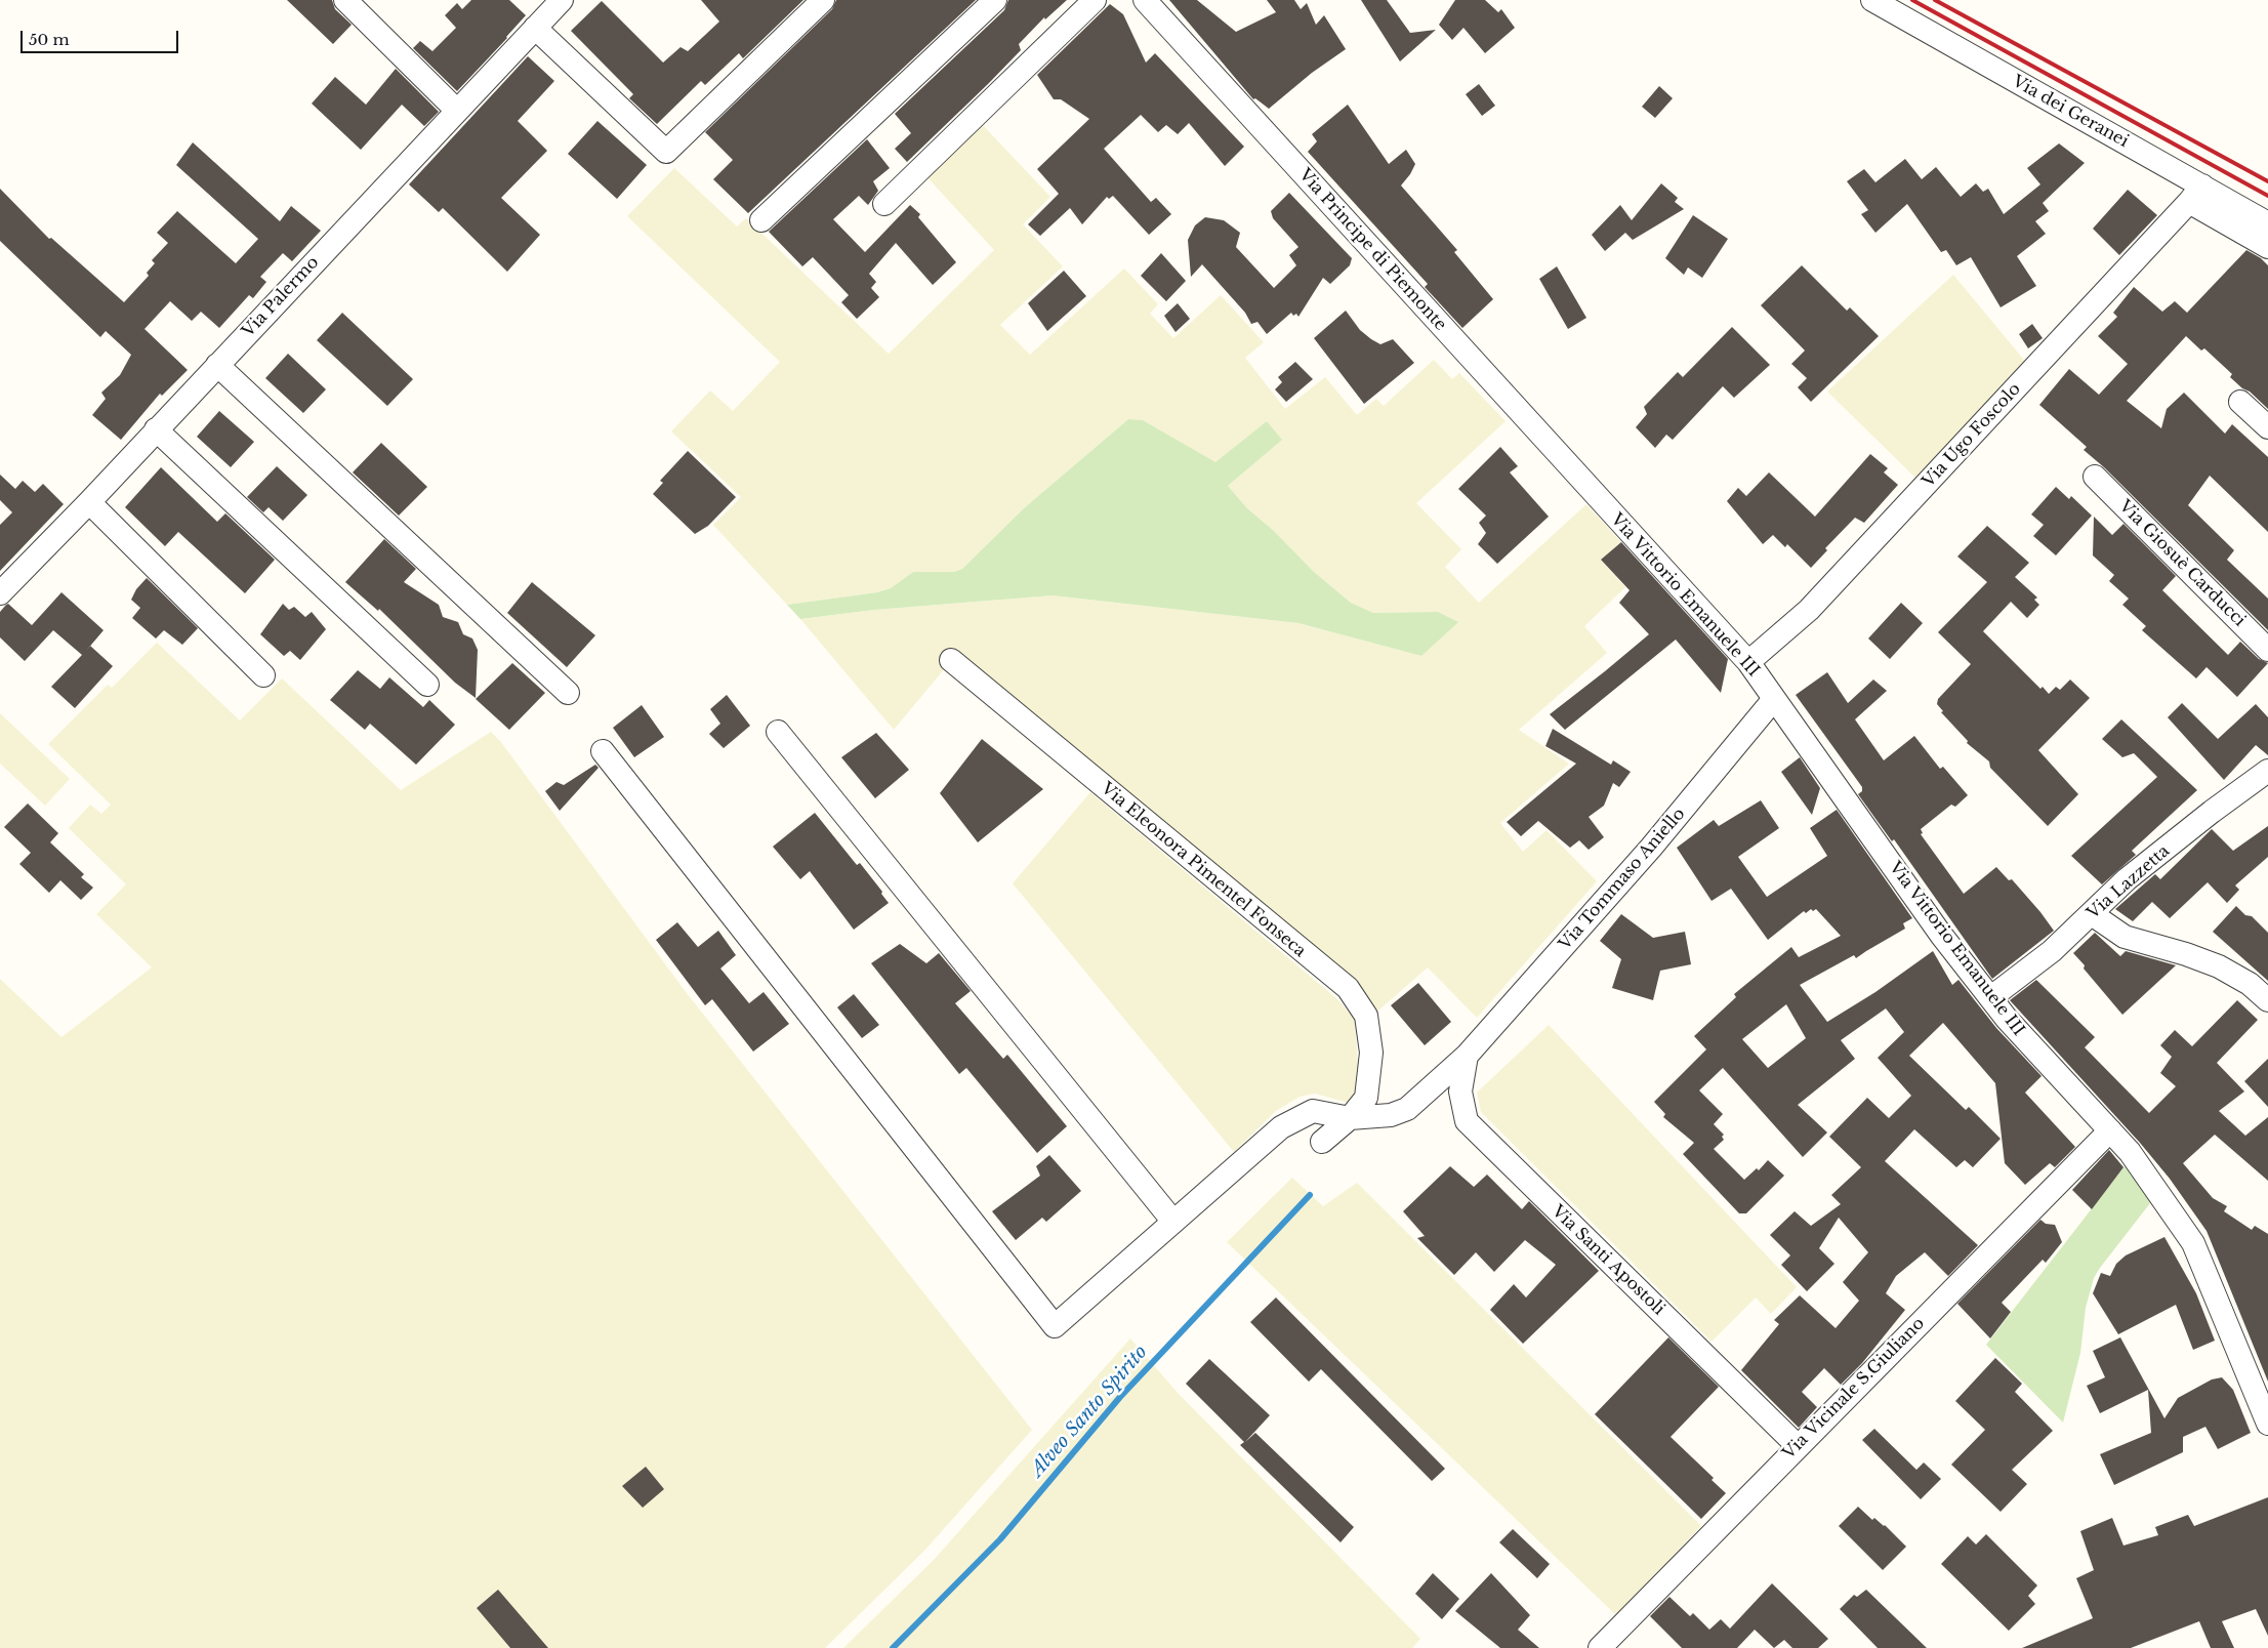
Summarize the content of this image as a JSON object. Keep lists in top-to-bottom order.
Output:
{
  "streets": {
    "street": [
      "Via dei Geranei",
      "Via Principe di Piemonte",
      "Via Palermo",
      "Via Ugo Foscolo",
      "Via Giosuè Carducci",
      "Via Vittorio Emanuele III",
      "Via Eleonora Pimentel Fonseca",
      "Via Tommaso Aniello",
      "Via Lazzetta",
      "Via Santi Apostoli",
      "Via Vicinale S.Giuliano"
    ]
  },
  "crossings": [
    ["Via dei Geranei", "Via Ugo Foscolo"],
    ["Via Principe di Piemonte", "Via Vittorio Emanuele III"],
    ["Via Ugo Foscolo", "Via Vittorio Emanuele III"],
    ["Via Vittorio Emanuele III", "Via Tommaso Aniello"],
    ["Via Vittorio Emanuele III", "Via Lazzetta"],
    ["Via Vittorio Emanuele III", "Via Vicinale S.Giuliano"],
    ["Via Eleonora Pimentel Fonseca", "Via Tommaso Aniello"],
    ["Via Tommaso Aniello", "Via Santi Apostoli"],
    ["Via Santi Apostoli", "Via Vicinale S.Giuliano"]
  ],
  "water": ["Alveo Santo Spirito"],
  "scale_bar": "50 m"
}
